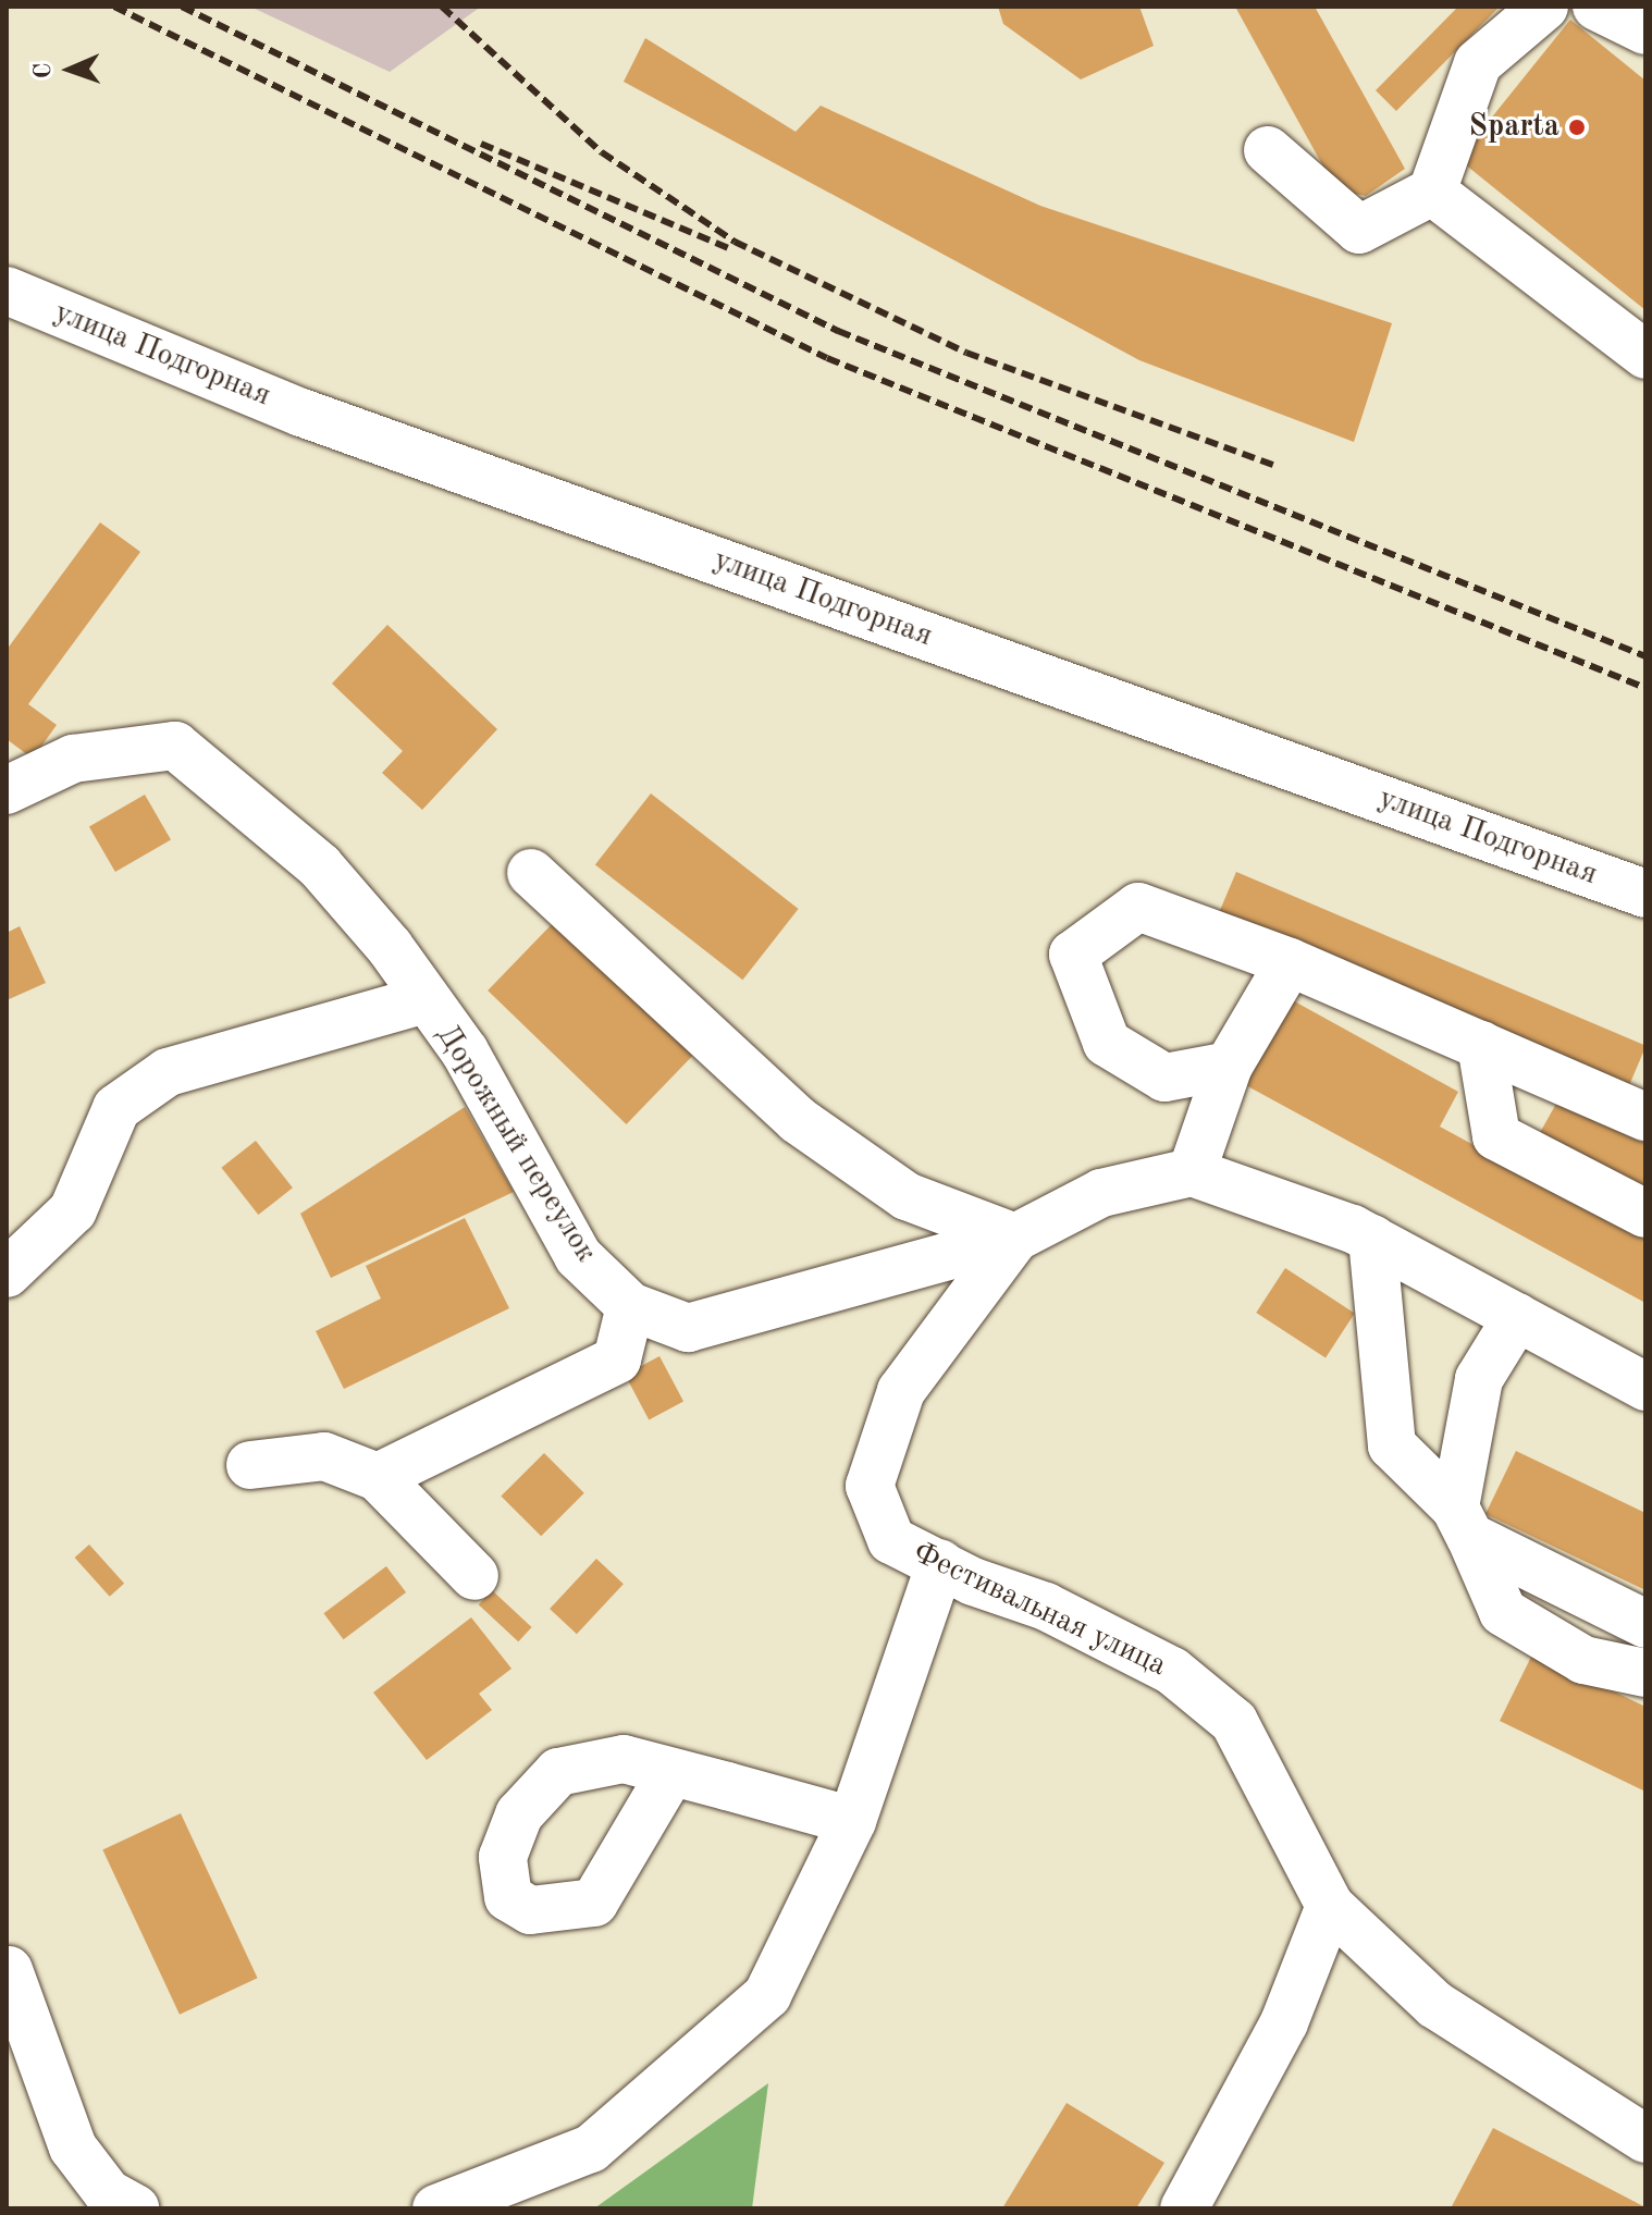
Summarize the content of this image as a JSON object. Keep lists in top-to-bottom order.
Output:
{
  "streets": {
    "street": ["улица Подгорная", "Дорожный переулок", "Фестивальная улица"]
  },
  "crossings": [
    ["Дорожный переулок", "Фестивальная улица"]
  ],
  "places": ["Sparta"],
  "north": "left"
}
